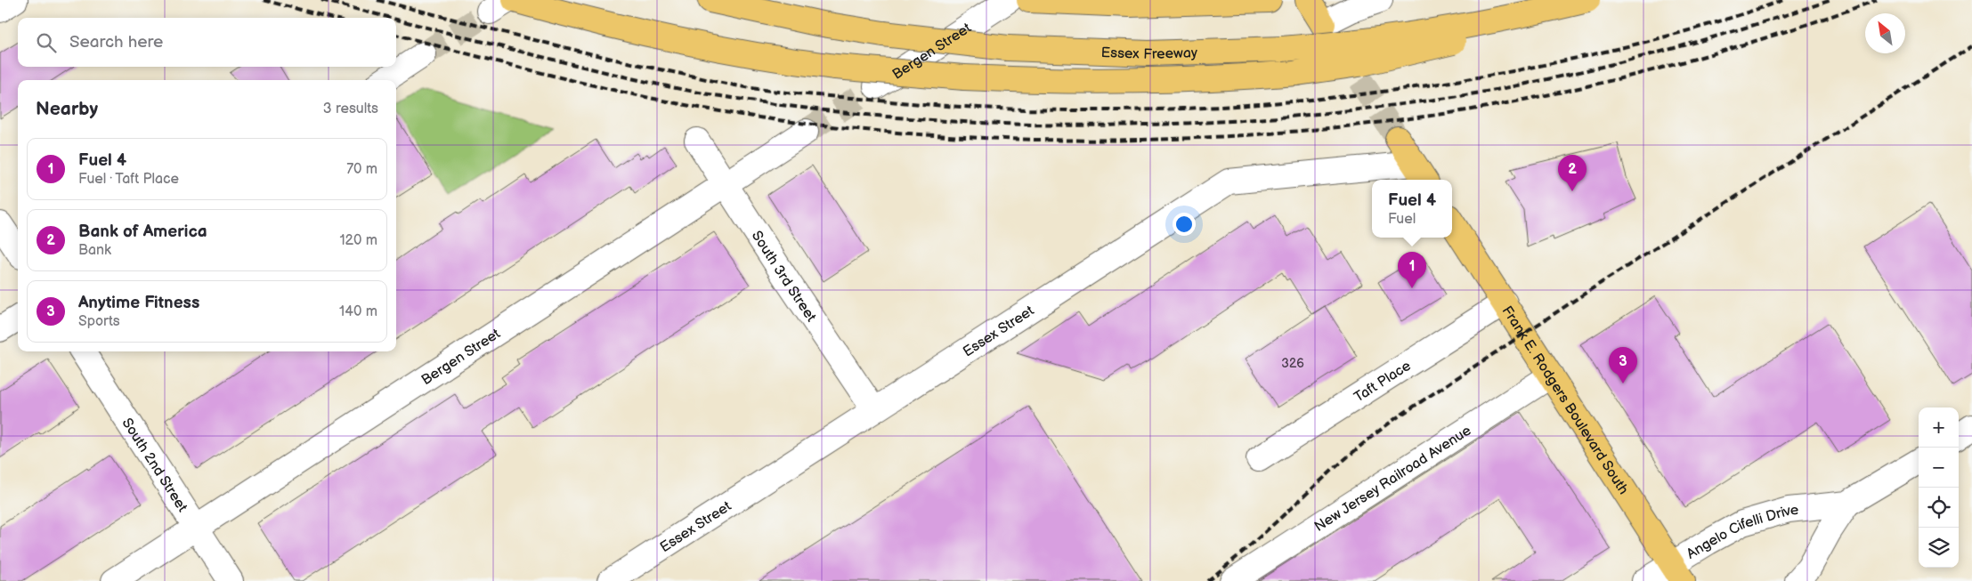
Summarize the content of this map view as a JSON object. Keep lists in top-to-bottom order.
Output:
{
  "streets": {
    "main road": ["Essex Freeway", "Frank E. Rodgers Boulevard South"],
    "street": [
      "Bergen Street",
      "South 3rd Street",
      "Essex Street",
      "Taft Place",
      "South 2nd Street",
      "New Jersey Railroad Avenue",
      "Angelo Cifelli Drive"
    ]
  },
  "crossings": [
    ["Bergen Street", "South 3rd Street"],
    ["Bergen Street", "South 2nd Street"],
    ["South 3rd Street", "Essex Street"],
    ["Taft Place", "Frank E. Rodgers Boulevard South"],
    ["Frank E. Rodgers Boulevard South", "New Jersey Railroad Avenue"],
    ["Frank E. Rodgers Boulevard South", "Angelo Cifelli Drive"]
  ],
  "house_numbers": ["326"],
  "north": "top left",
  "page": {
    "search": "Search here",
    "heading": ["Nearby", "3 results"],
    "list": [
      {
        "mark": "1",
        "name": "Fuel 4",
        "note": "Fuel · Taft Place",
        "value": "70 m"
      },
      {
        "mark": "2",
        "name": "Bank of America",
        "note": "Bank",
        "value": "120 m"
      },
      {
        "mark": "3",
        "name": "Anytime Fitness",
        "note": "Sports",
        "value": "140 m"
      }
    ],
    "pins": ["2", "1", "3"],
    "popup": ["Fuel 4", "Fuel"],
    "map_buttons": ["+", "−"]
  }
}
